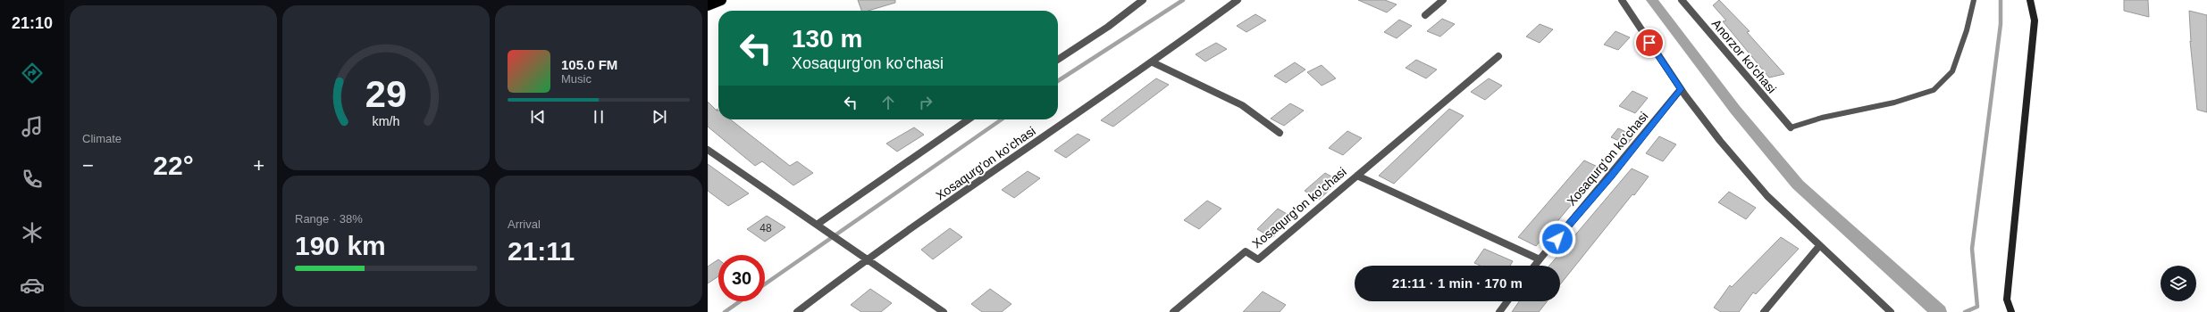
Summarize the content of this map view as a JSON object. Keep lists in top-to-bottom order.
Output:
{
  "streets": {
    "street": ["Anorzor ko'chasi", "Xosaqurg'on ko'chasi"]
  },
  "house_numbers": ["48"],
  "page": {
    "tabs": "21:10",
    "tile": [
      "Climate",
      ["Range · 38%", "190 km"],
      ["Arrival", "21:11"]
    ],
    "turn": ["130 m", "Xosaqurg'on ko'chasi"],
    "song": ["105.0 FM", "Music"],
    "heat": ["−", "22°", "+"],
    "limit": "30",
    "trip": "21:11 · 1 min · 170 m",
    "gauge": ["29", "km/h"]
  }
}
